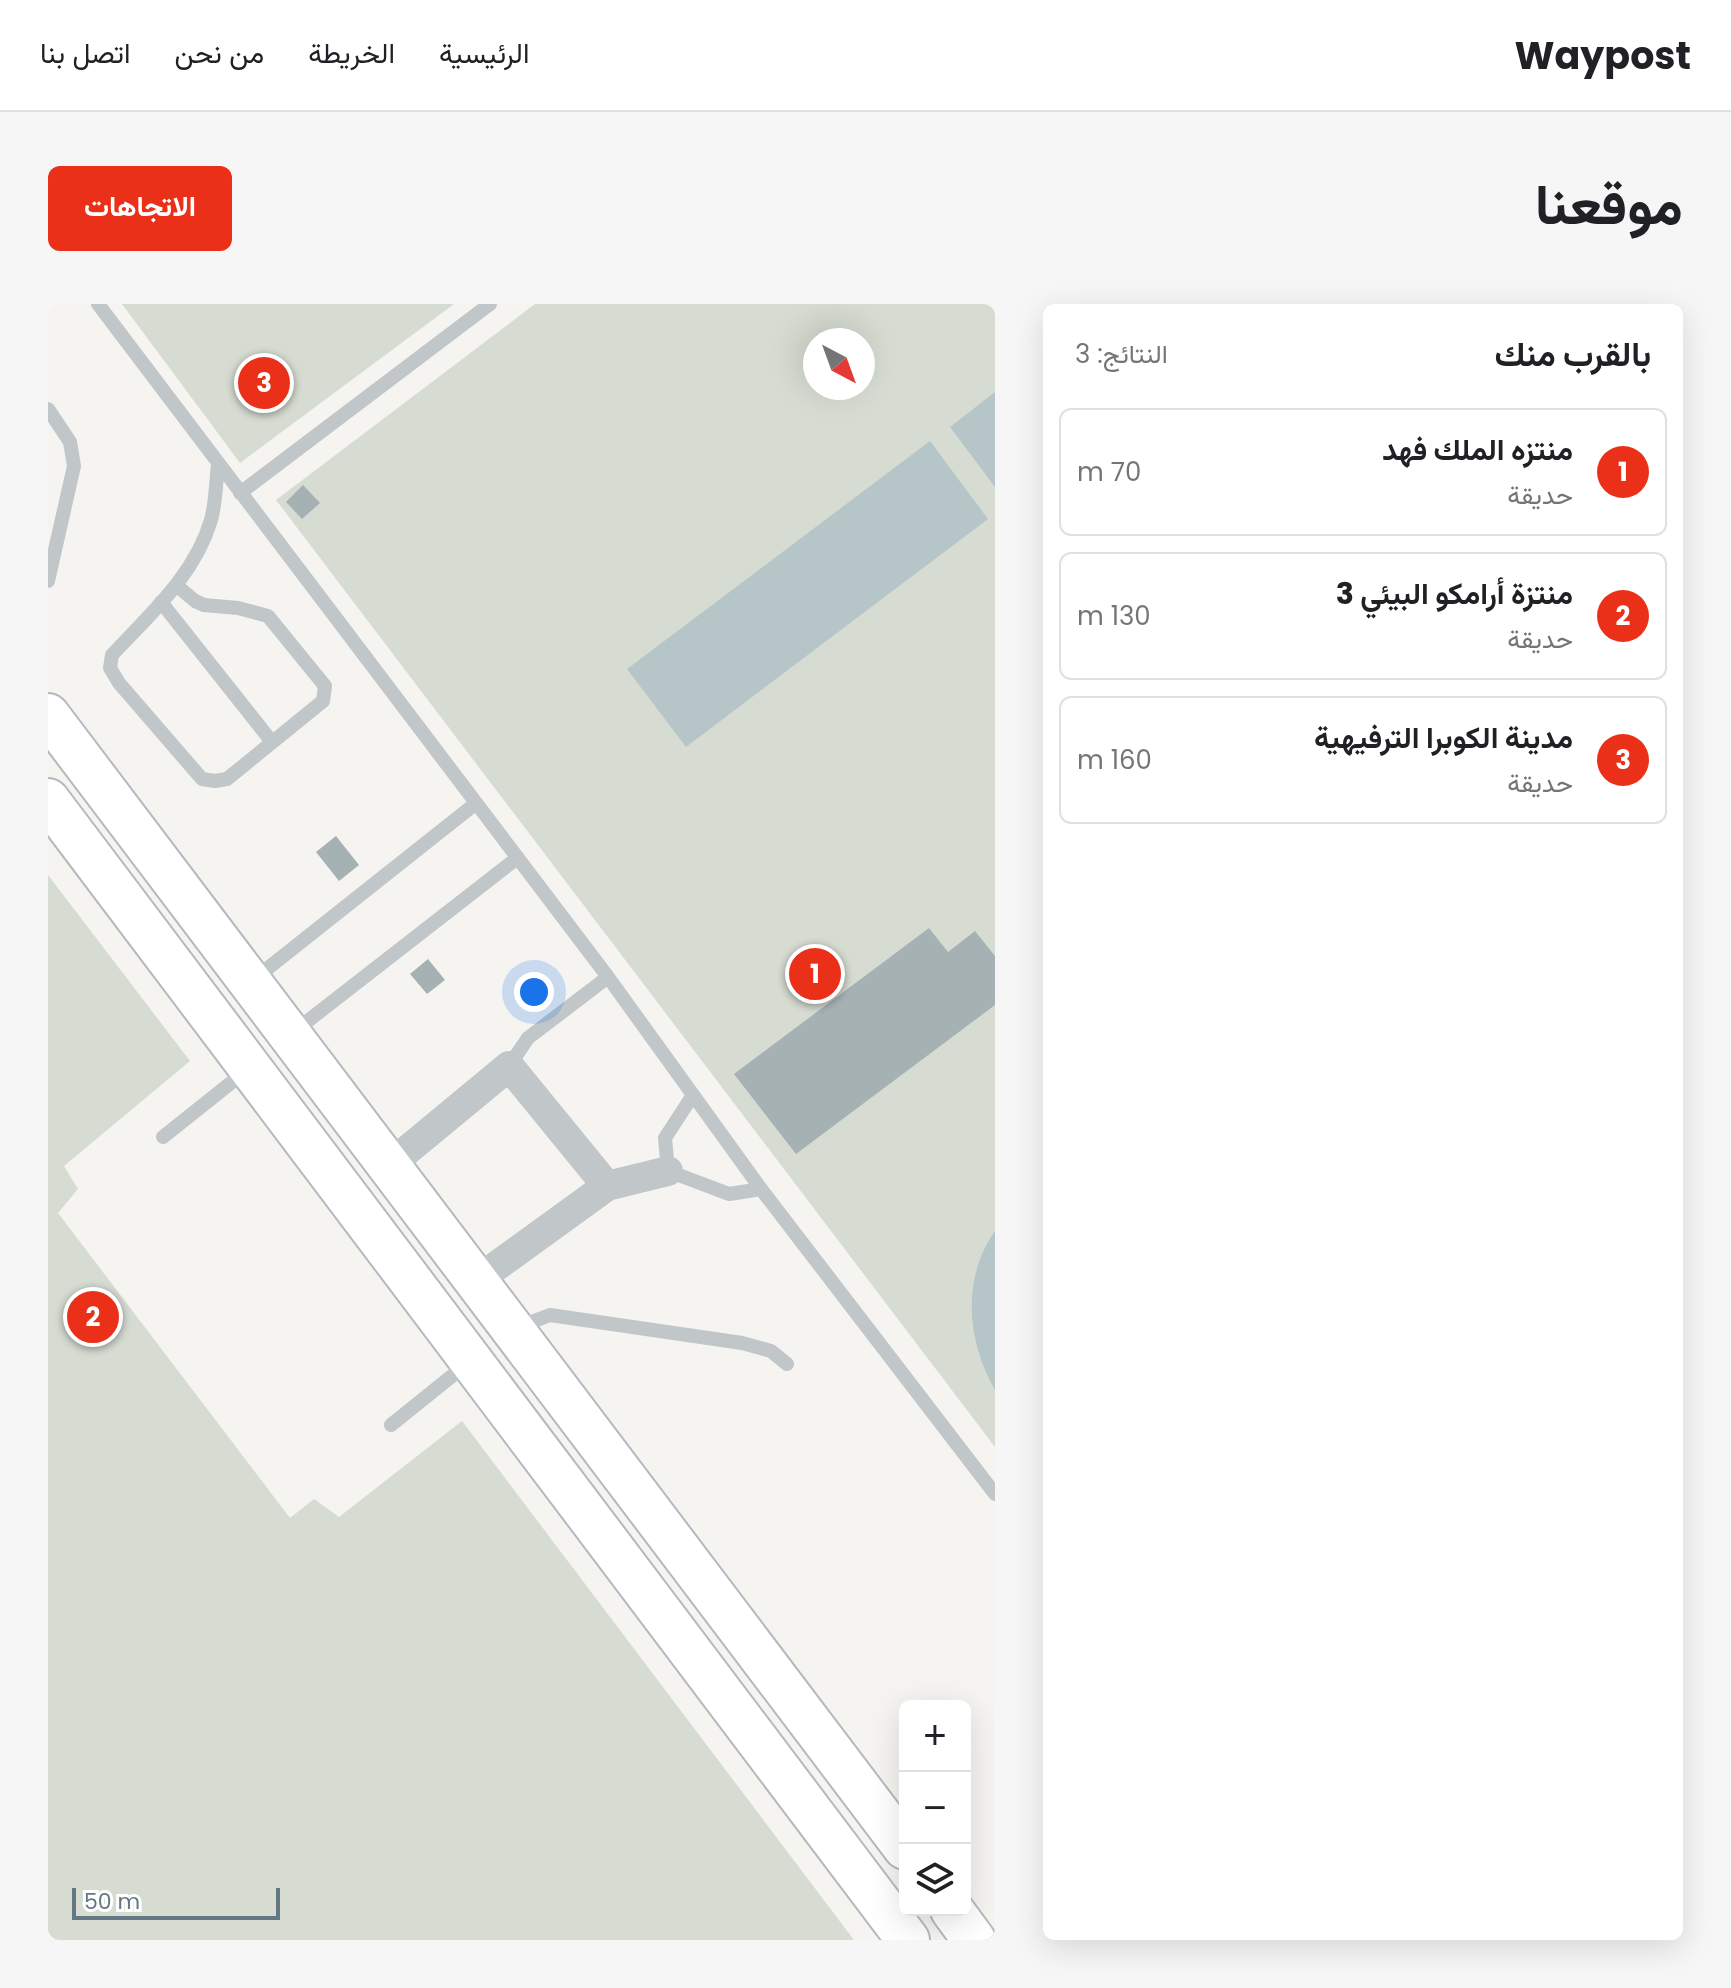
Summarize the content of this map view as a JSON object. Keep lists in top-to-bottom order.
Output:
{
  "scale_bar": "50 m",
  "north": "bottom right",
  "page": {
    "header": "Waypost",
    "nav": [
      "الرئيسية",
      "الخريطة",
      "من نحن",
      "اتصل بنا"
    ],
    "title": "موقعنا",
    "buttons": "الاتجاهات",
    "heading": ["بالقرب منك", "النتائج: 3"],
    "pins": ["3", "1", "2"],
    "list": [
      {
        "mark": "1",
        "name": "منتزه الملك فهد",
        "note": "حديقة",
        "value": "70 m"
      },
      {
        "mark": "2",
        "name": "منتزة أرامكو البيئي 3",
        "note": "حديقة",
        "value": "130 m"
      },
      {
        "mark": "3",
        "name": "مدينة الكوبرا الترفيهية",
        "note": "حديقة",
        "value": "160 m"
      }
    ],
    "map_buttons": ["+", "−"],
    "scale": "50 m"
  }
}
